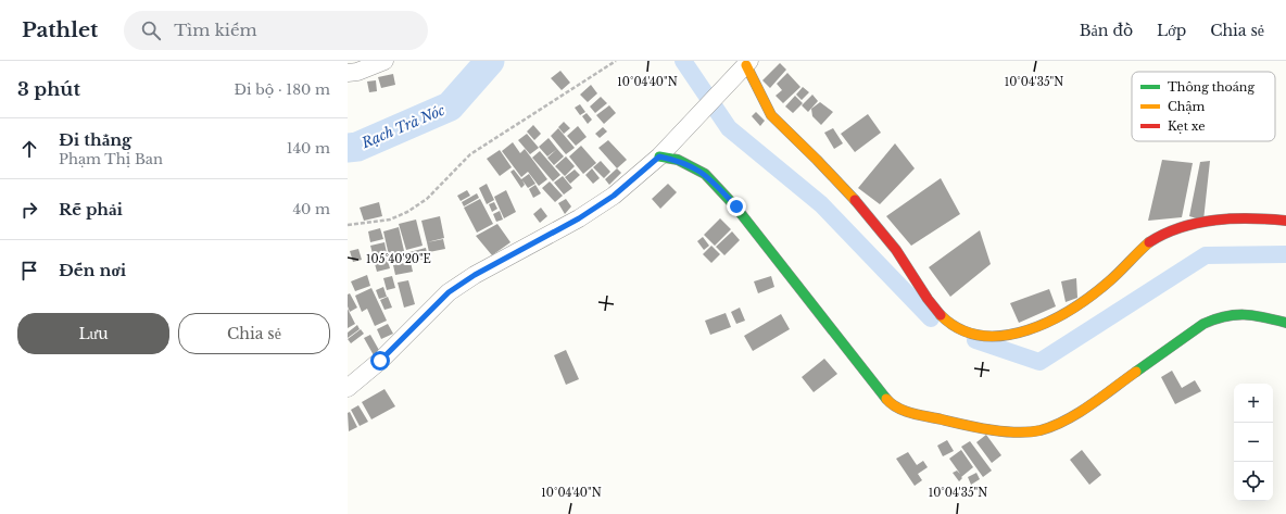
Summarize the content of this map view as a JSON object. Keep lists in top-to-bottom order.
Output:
{
  "water": ["Rạch Trà Nóc"],
  "legend": ["Thông thoáng", "Chậm", "Kẹt xe"],
  "page": {
    "header": "Pathlet",
    "search": "Tìm kiếm",
    "nav": ["Bản đồ", "Lớp", "Chia sẻ"],
    "heading": ["3 phút", "Đi bộ · 180 m"],
    "list": [
      ["Đi thẳng", "Phạm Thị Ban", "140 m"],
      ["Rẽ phải", "40 m"],
      "Đến nơi"
    ],
    "buttons": ["Lưu", "Chia sẻ"],
    "map_buttons": ["+", "−"]
  },
  "coordinates": ["10°04'40\"N", "10°04'35\"N", "105°40'20\"E"]
}
